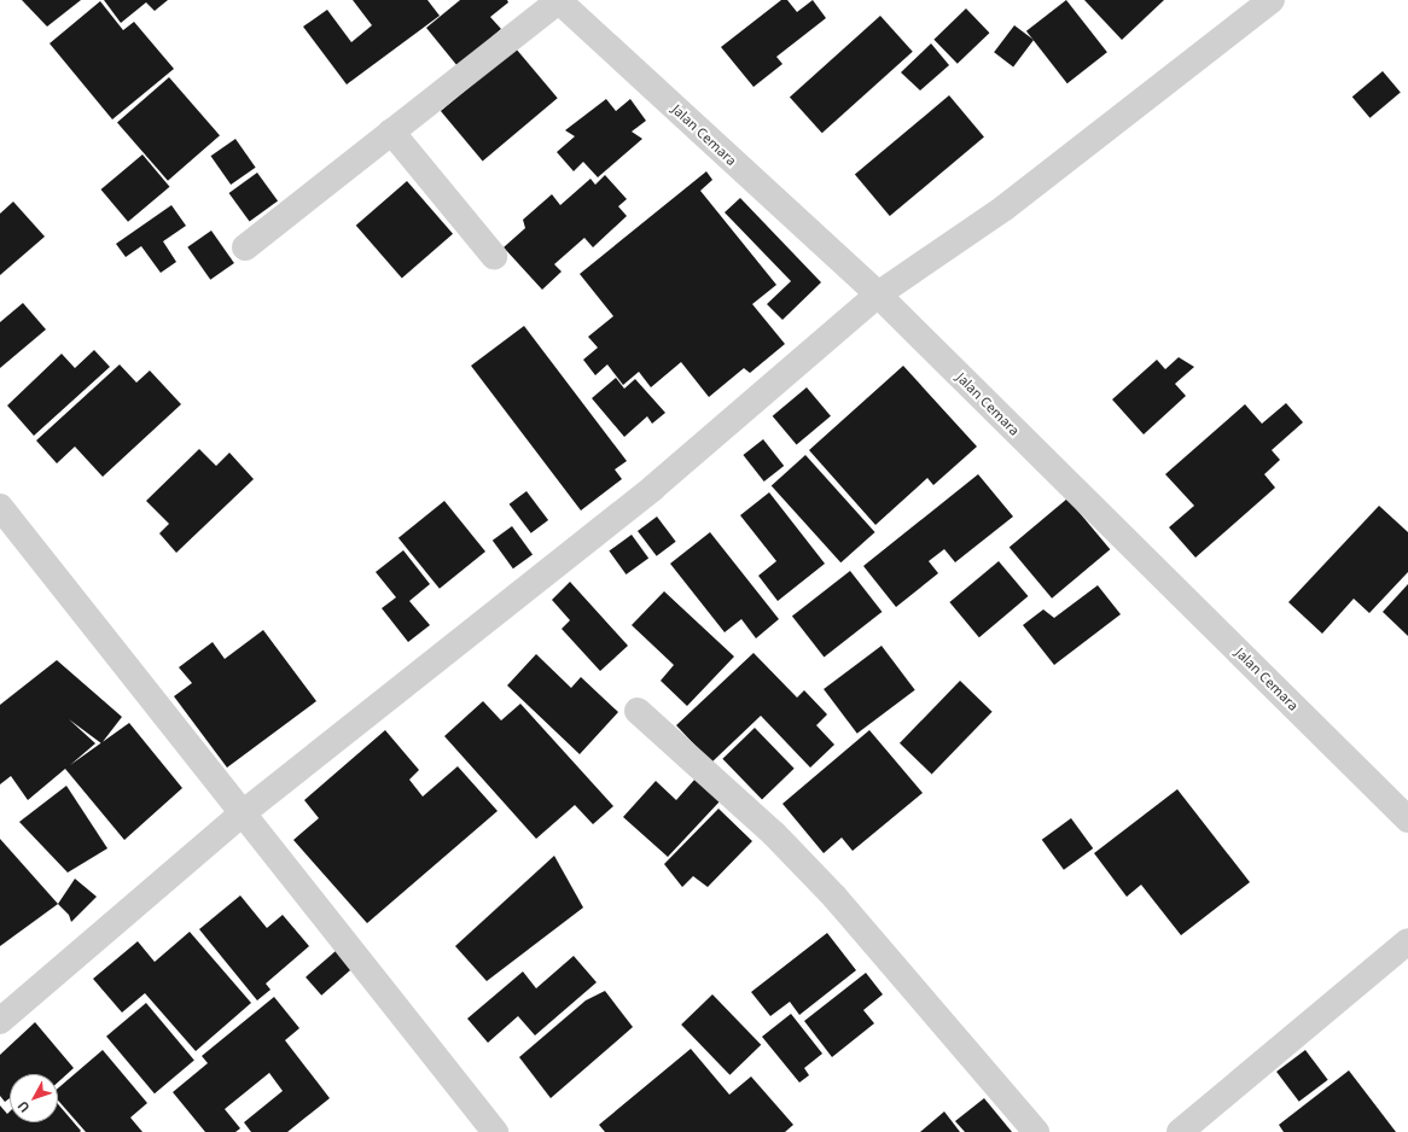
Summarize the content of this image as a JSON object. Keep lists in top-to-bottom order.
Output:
{
  "streets": {
    "street": ["Jalan Cemara"]
  },
  "north": "bottom left"
}
